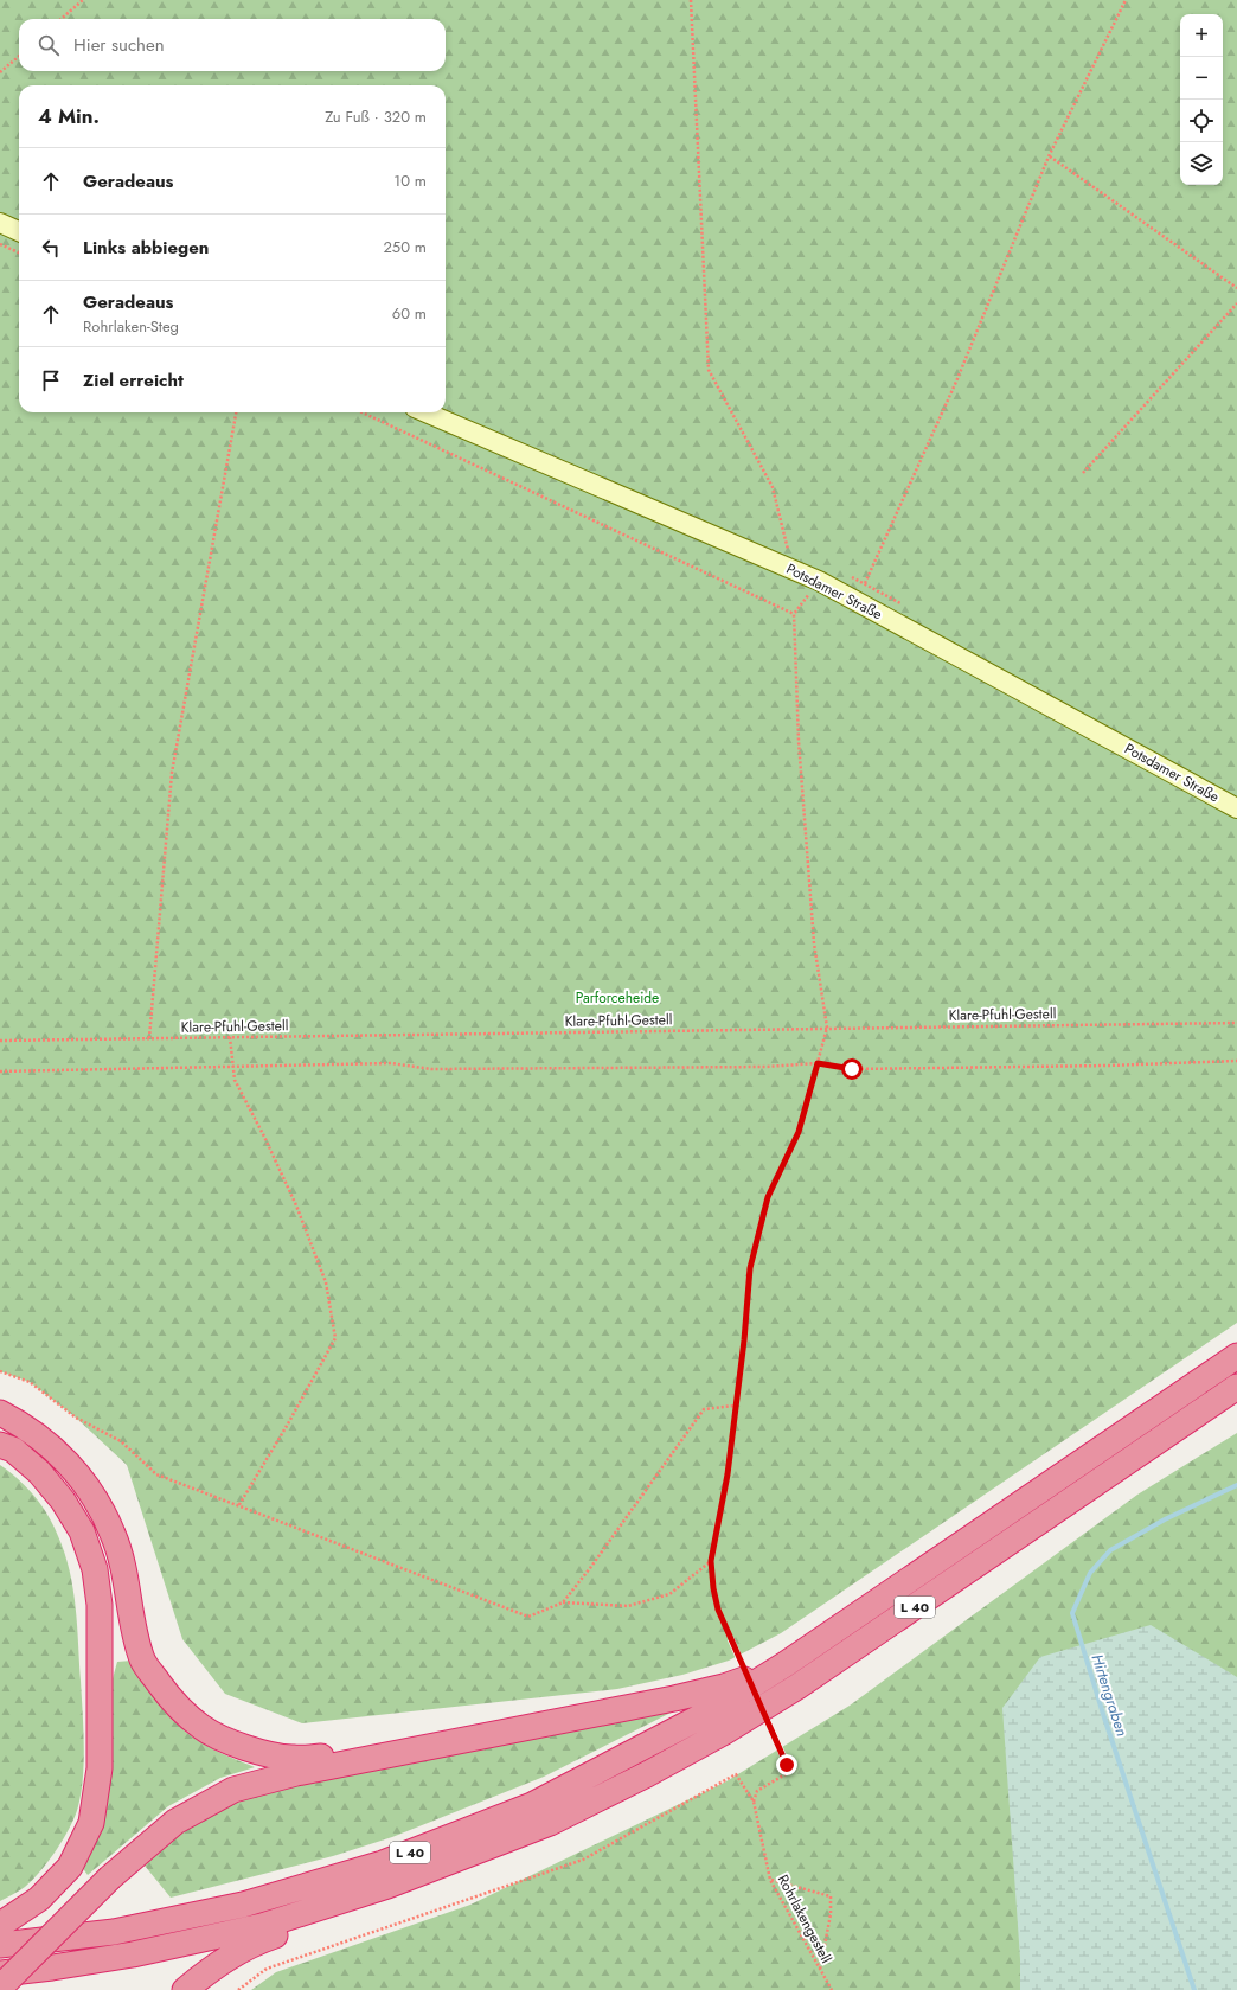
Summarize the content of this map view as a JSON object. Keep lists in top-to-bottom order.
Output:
{
  "streets": {
    "highway": ["L 40"],
    "street": ["Potsdamer Straße"],
    "path": ["Klare-Pfuhl-Gestell", "Rohrlakengestell"]
  },
  "water": ["Hirtengraben"],
  "parks": ["Parforceheide"],
  "page": {
    "map_buttons": ["+", "−"],
    "search": "Hier suchen",
    "heading": ["4 Min.", "Zu Fuß · 320 m"],
    "list": [
      ["Geradeaus", "10 m"],
      ["Links abbiegen", "250 m"],
      ["Geradeaus", "Rohrlaken-Steg", "60 m"],
      "Ziel erreicht"
    ]
  }
}
